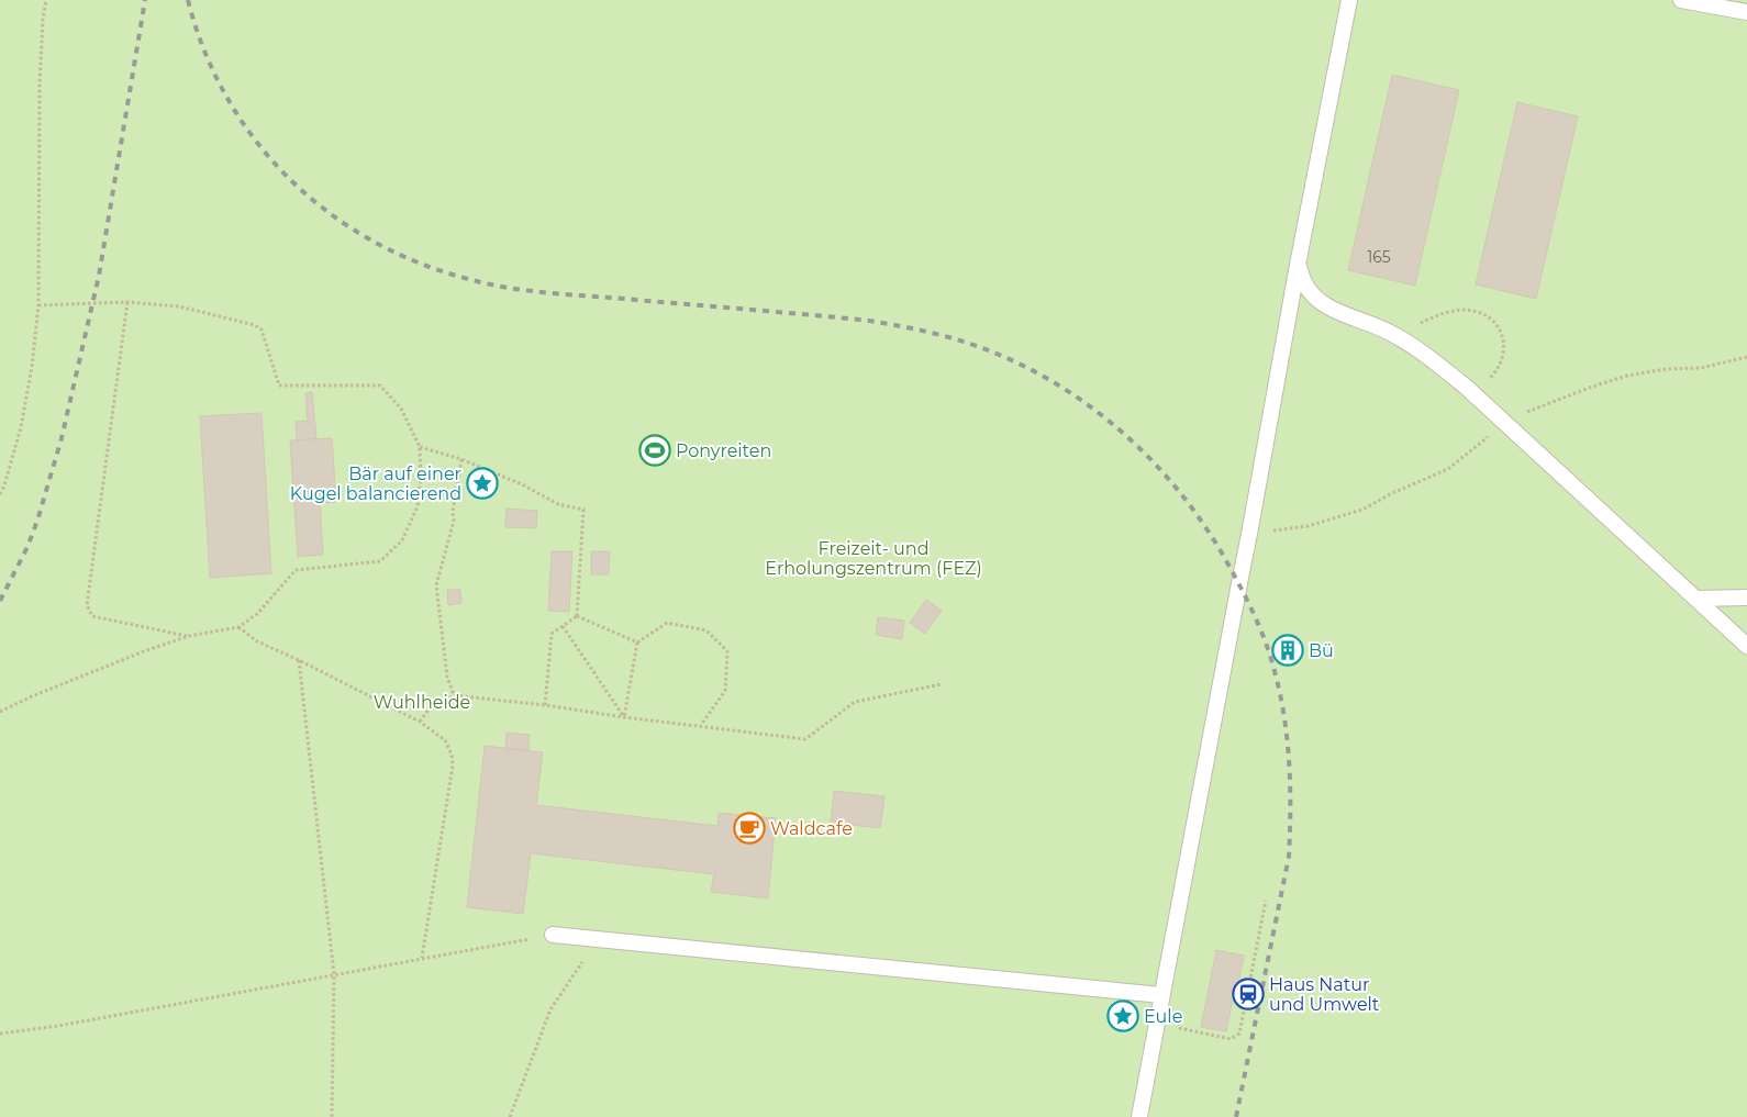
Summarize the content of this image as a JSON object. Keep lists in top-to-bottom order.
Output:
{
  "parks": ["Freizeit- und Erholungszentrum (FEZ)", "Wuhlheide"],
  "places": {
    "sports": ["Ponyreiten"],
    "place": ["Bär auf einer Kugel balancierend", "Eule"],
    "building": ["Bü"],
    "cafe": ["Waldcafe"],
    "station": ["Haus Natur und Umwelt"]
  },
  "house_numbers": ["165"]
}
